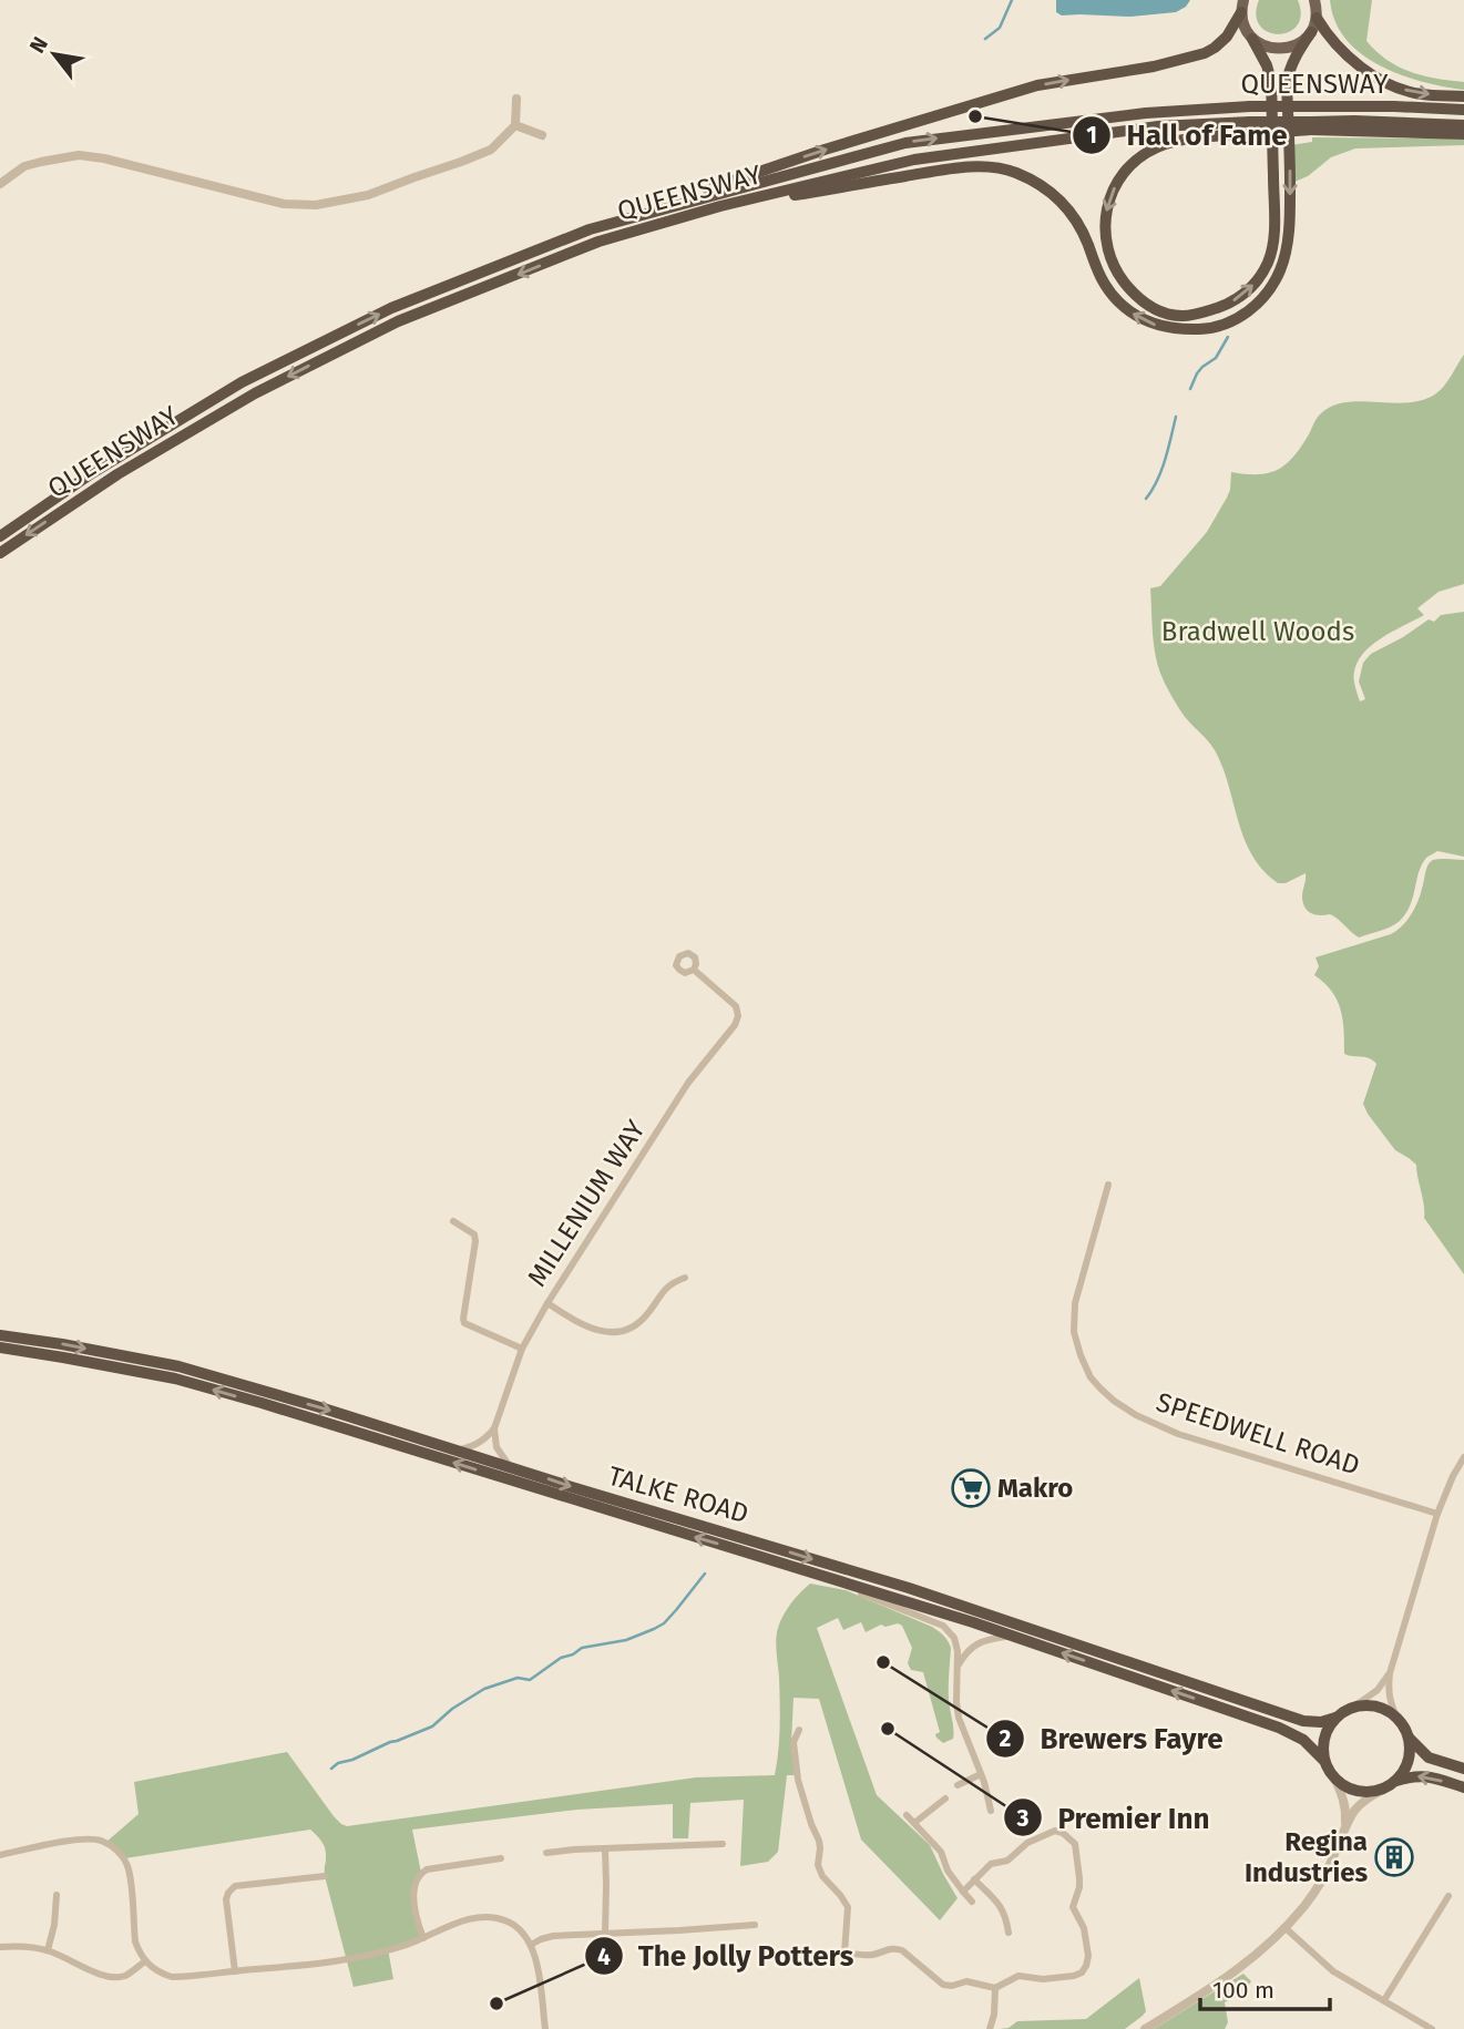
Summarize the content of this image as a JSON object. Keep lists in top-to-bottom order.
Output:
{
  "streets": {
    "highway": ["QUEENSWAY", "TALKE ROAD"],
    "street": ["MILLENIUM WAY", "SPEEDWELL ROAD"]
  },
  "parks": ["Bradwell Woods"],
  "places": {
    "other": [
      "Hall of Fame",
      "Brewers Fayre",
      "Premier Inn",
      "The Jolly Potters"
    ],
    "supermarket": ["Makro"],
    "building": ["Regina Industries"]
  },
  "scale_bar": "100 m",
  "north": "top left"
}
